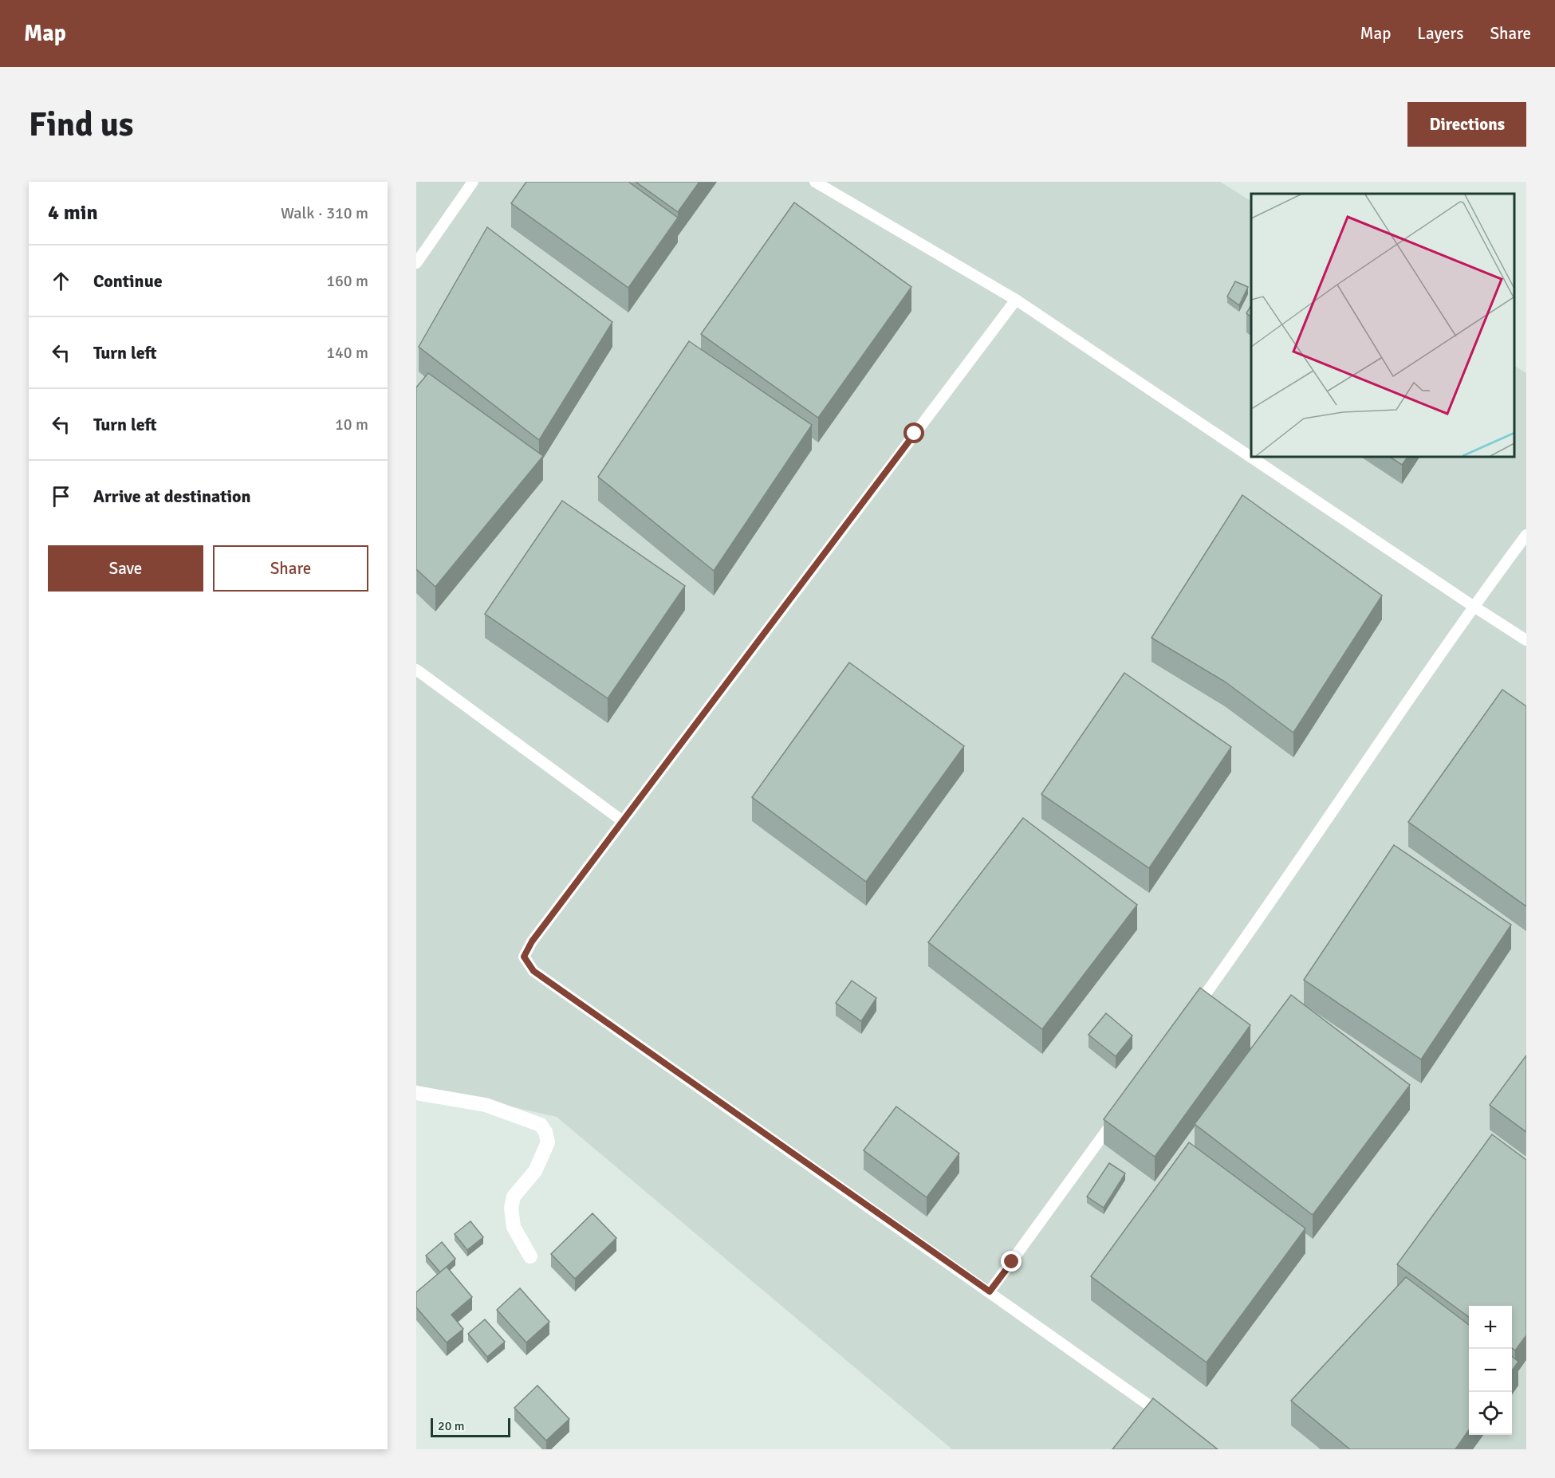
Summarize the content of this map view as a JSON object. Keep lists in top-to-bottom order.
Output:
{
  "scale_bar": "20 m",
  "page": {
    "header": "Map",
    "nav": ["Map", "Layers", "Share"],
    "buttons": [
      "Directions",
      ["Save", "Share"]
    ],
    "title": "Find us",
    "heading": ["4 min", "Walk · 310 m"],
    "list": [
      ["Continue", "160 m"],
      ["Turn left", "140 m"],
      ["Turn left", "10 m"],
      "Arrive at destination"
    ],
    "map_buttons": ["+", "−"],
    "scale": "20 m"
  }
}
